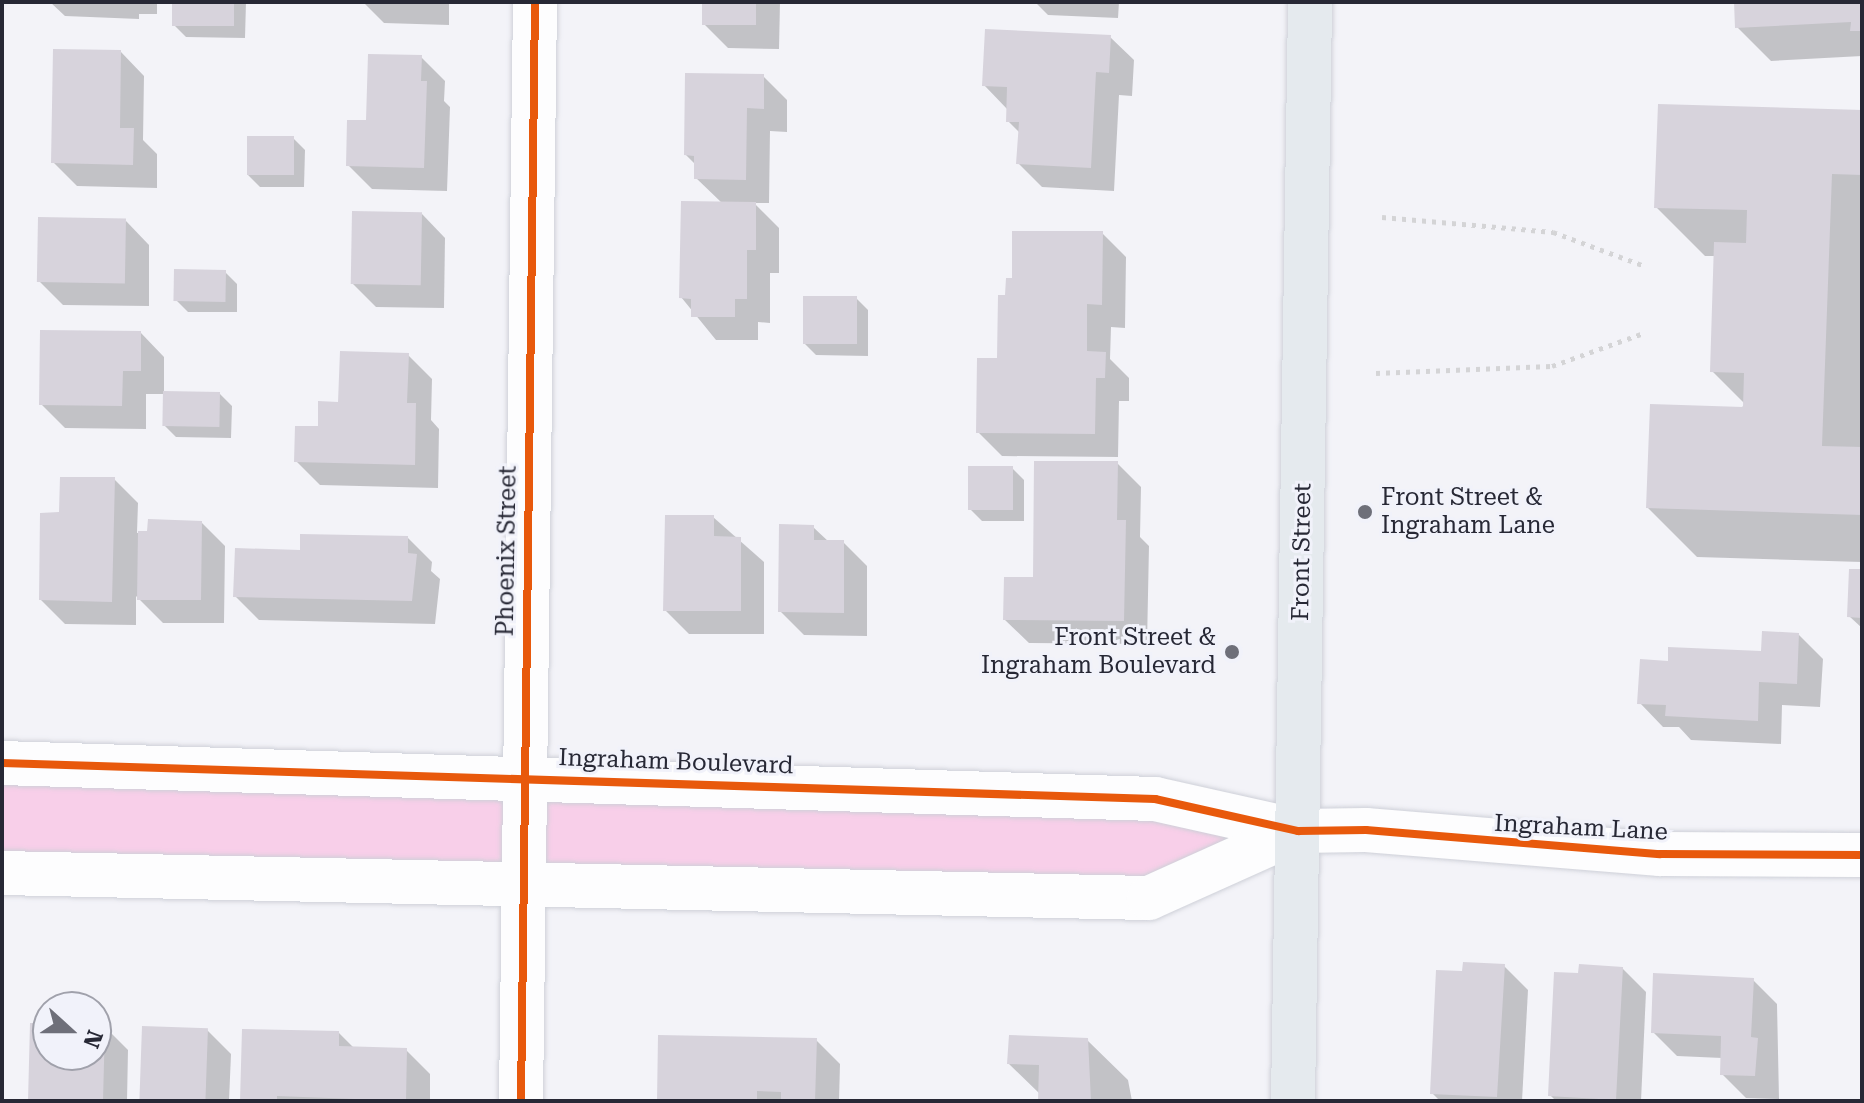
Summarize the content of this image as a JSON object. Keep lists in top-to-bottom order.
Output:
{
  "streets": {
    "main road": ["Front Street"],
    "street": ["Phoenix Street", "Ingraham Boulevard", "Ingraham Lane"]
  },
  "crossings": [
    ["Phoenix Street", "Ingraham Boulevard"],
    ["Front Street", "Ingraham Boulevard"],
    ["Front Street", "Ingraham Lane"],
    ["Ingraham Boulevard", "Ingraham Lane"]
  ],
  "places": ["Front Street & Ingraham Lane", "Front Street & Ingraham Boulevard"],
  "north": "right"
}
